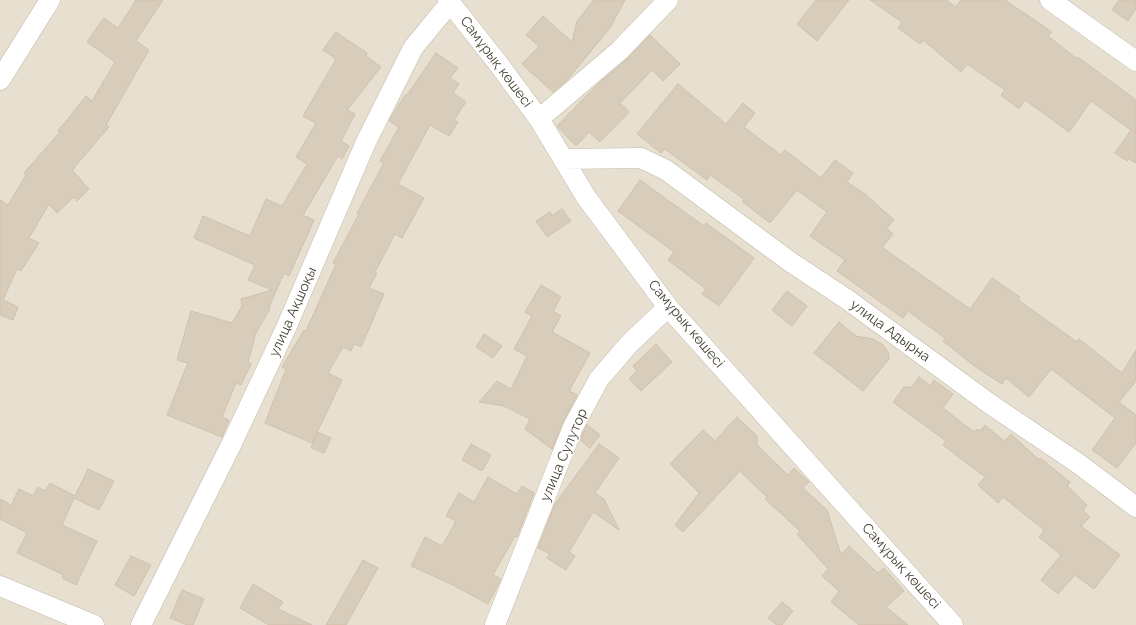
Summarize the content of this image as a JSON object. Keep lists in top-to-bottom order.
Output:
{
  "streets": {
    "street": [
      "Самұрық көшесі",
      "улица Ақшоқы",
      "улица Адырна",
      "улица Сулутор"
    ]
  },
  "crossings": [
    ["Самұрық көшесі", "улица Ақшоқы"],
    ["Самұрық көшесі", "улица Адырна"],
    ["Самұрық көшесі", "улица Сулутор"]
  ]
}
